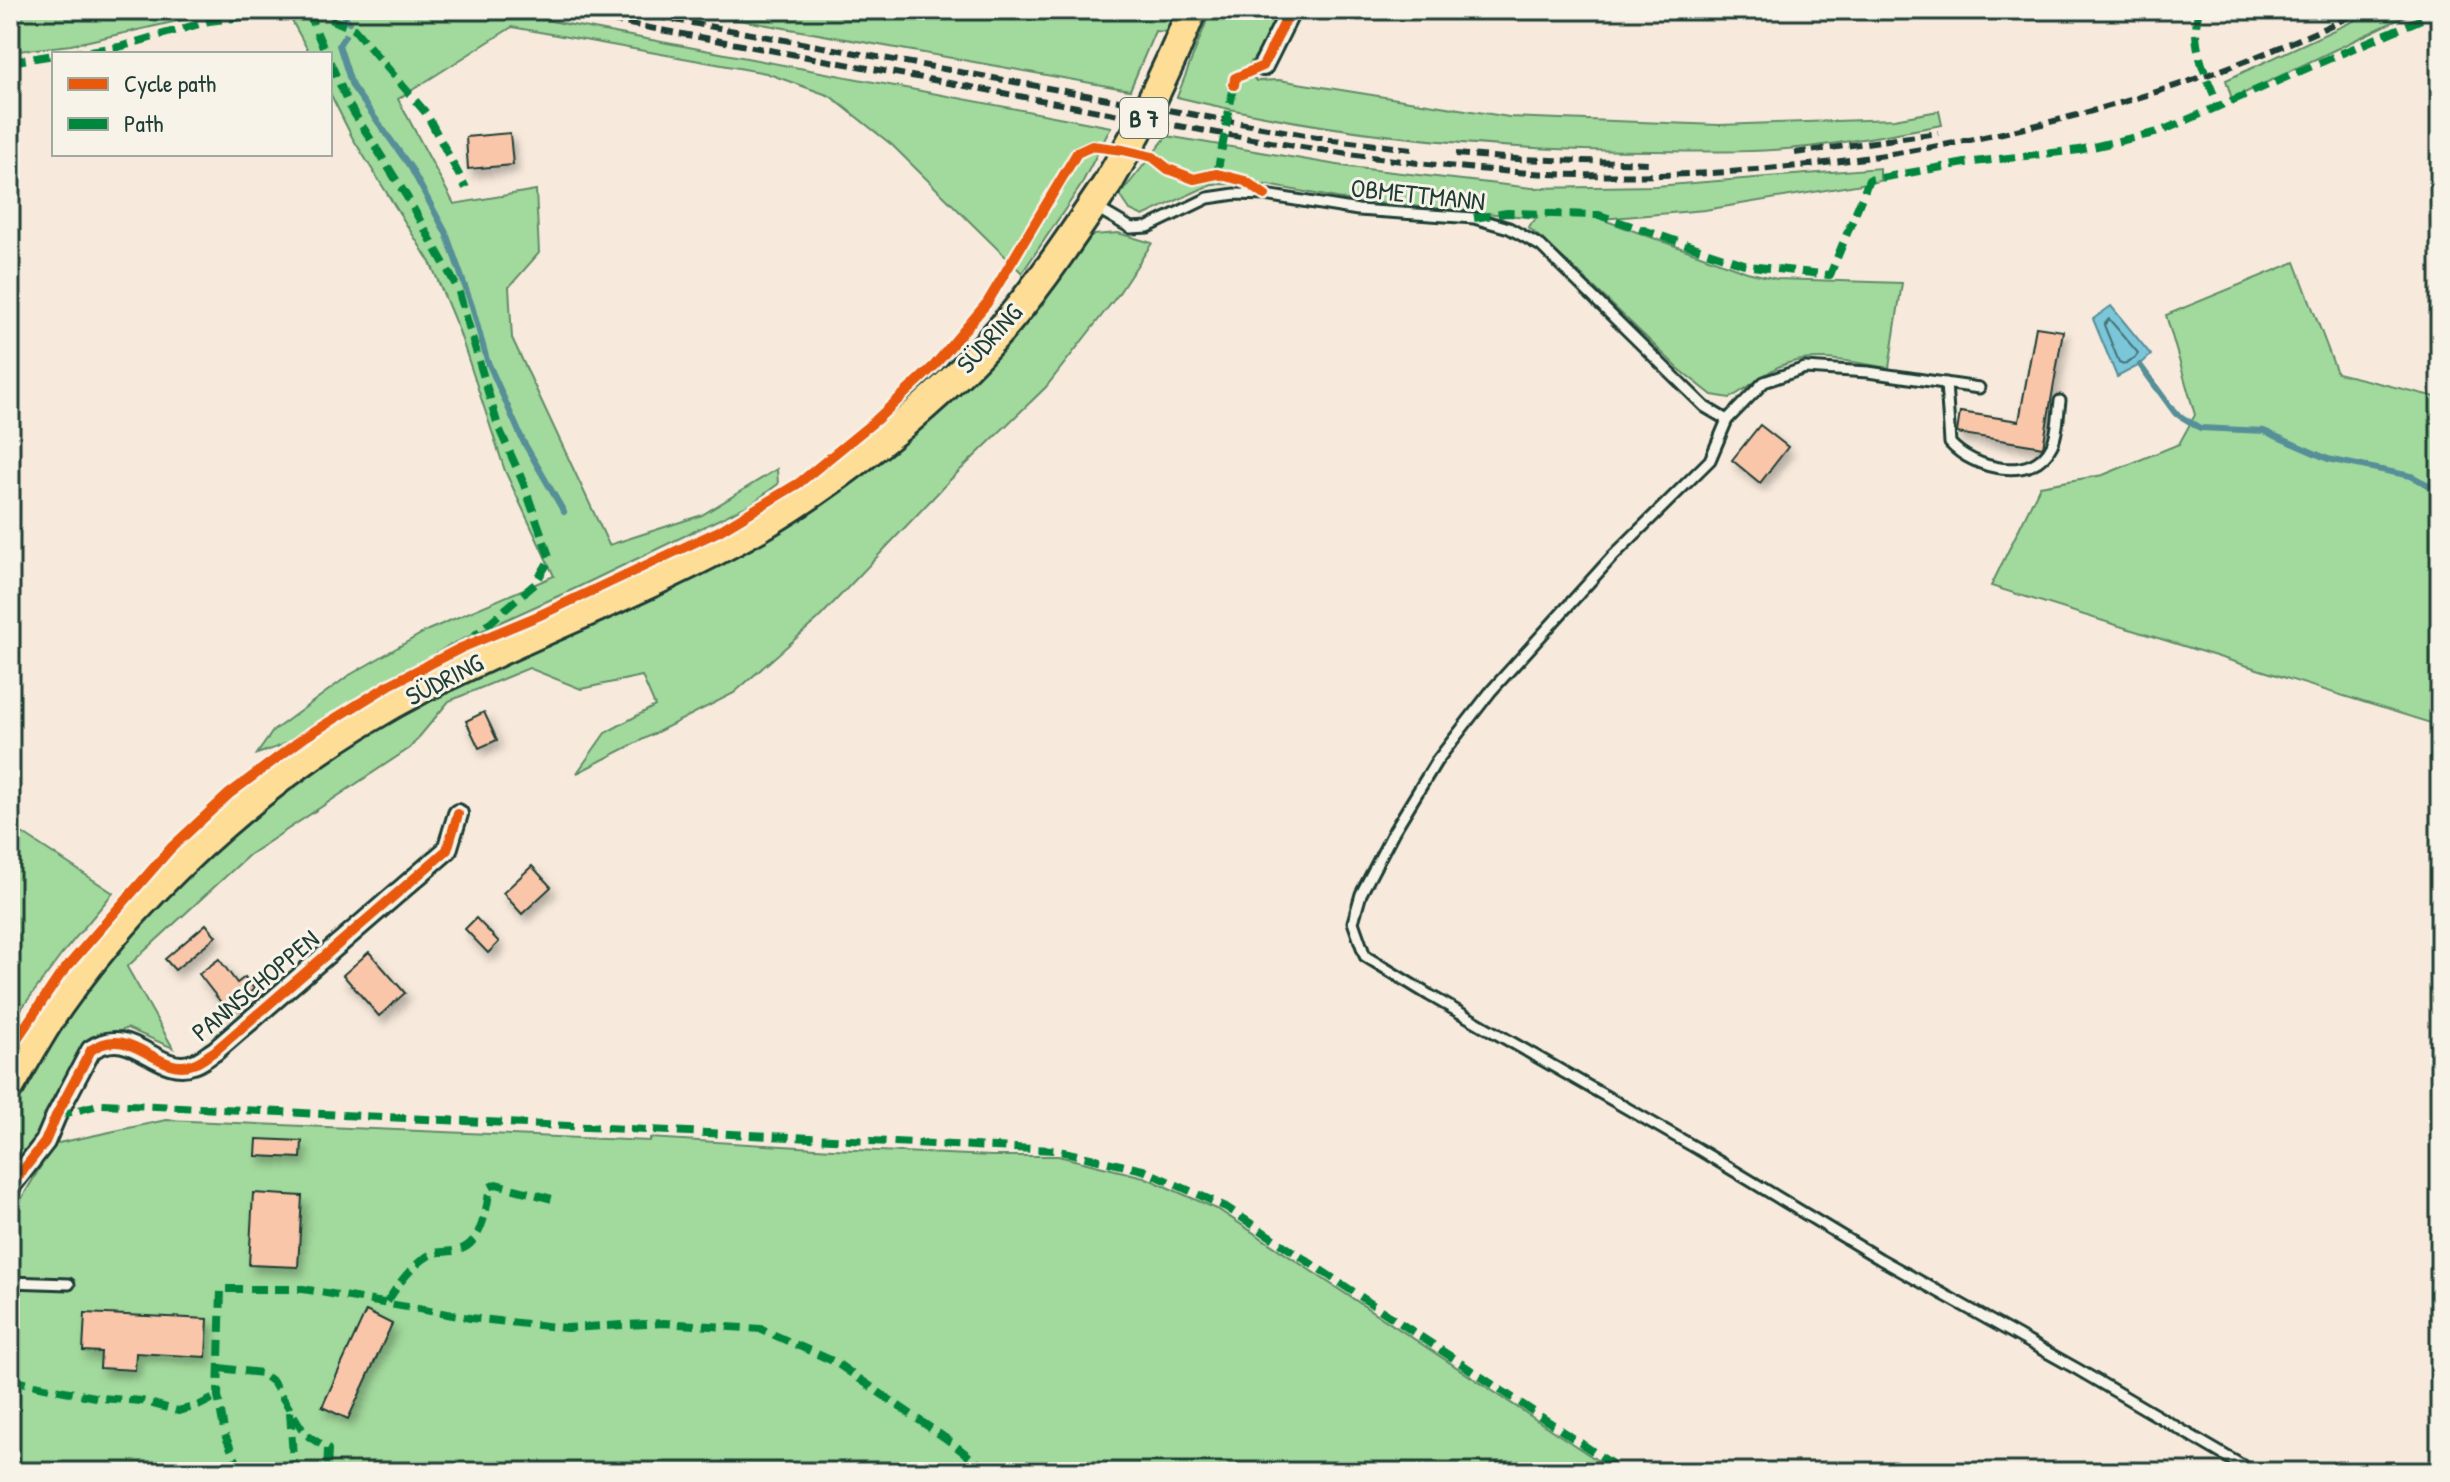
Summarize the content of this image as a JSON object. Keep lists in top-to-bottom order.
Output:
{
  "streets": {
    "main road": ["B 7", "SÜDRING"],
    "street": ["PANNSCHOPPEN"],
    "lane": ["OBMETTMANN"]
  },
  "crossings": [
    ["OBMETTMANN", "SÜDRING"]
  ],
  "legend": ["Cycle path", "Path"]
}
